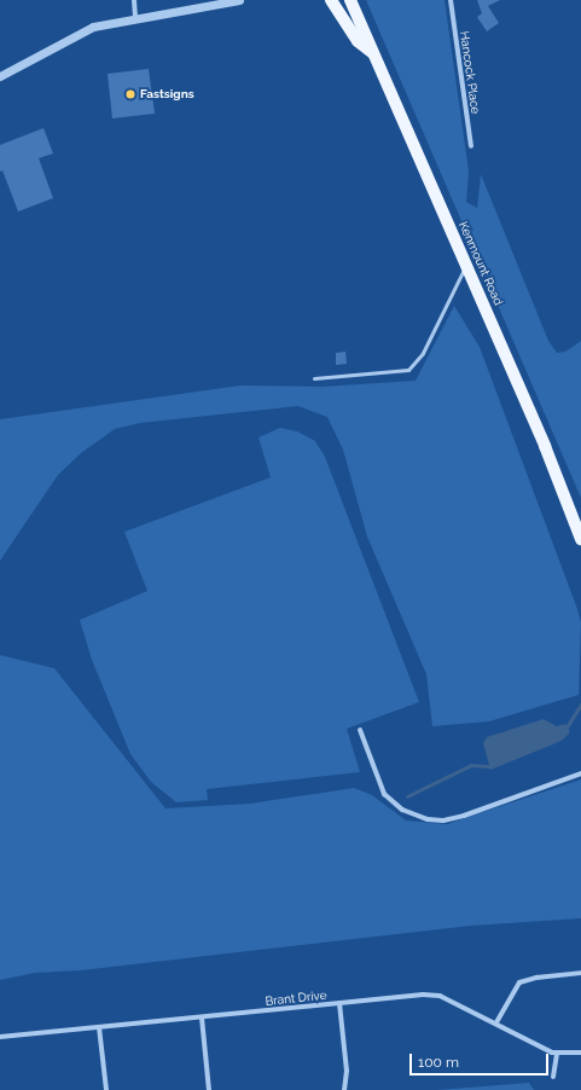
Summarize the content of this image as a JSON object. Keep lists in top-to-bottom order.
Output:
{
  "streets": {
    "main road": ["Kenmount Road"],
    "street": ["Hancock Place", "Brant Drive"]
  },
  "places": ["Fastsigns"],
  "scale_bar": "100 m"
}
